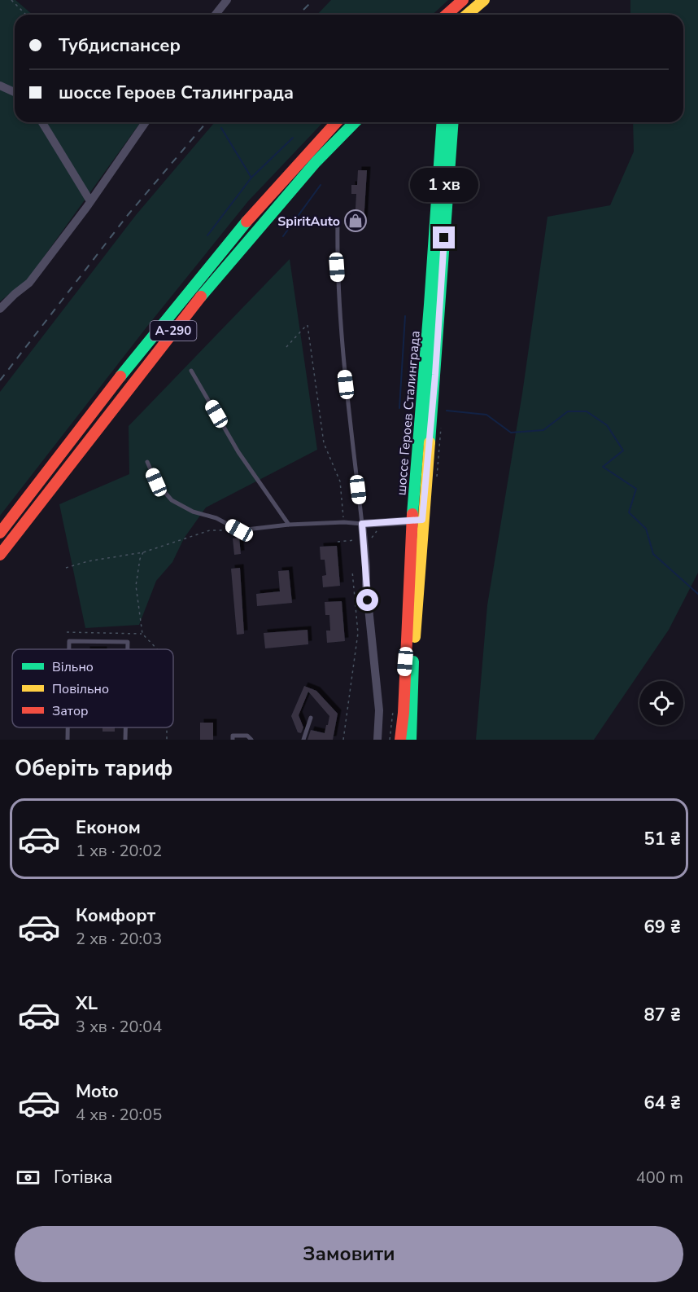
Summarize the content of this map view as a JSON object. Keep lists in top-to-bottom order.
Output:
{
  "streets": {
    "main road": ["А-290", "шоссе Героев Сталинграда"]
  },
  "places": {
    "shop": ["SpiritAuto"]
  },
  "legend": ["Вільно", "Повільно", "Затор"],
  "page": {
    "banner": ["Тубдиспансер", "шоссе Героев Сталинграда"],
    "bubble": "1 хв",
    "heading": "Оберіть тариф",
    "list": [
      {
        "name": "Економ",
        "note": "1 хв · 20:02",
        "value": "51 ₴"
      },
      {
        "name": "Комфорт",
        "note": "2 хв · 20:03",
        "value": "69 ₴"
      },
      {
        "name": "XL",
        "note": "3 хв · 20:04",
        "value": "87 ₴"
      },
      {
        "name": "Moto",
        "note": "4 хв · 20:05",
        "value": "64 ₴"
      }
    ],
    "pay": ["Готівка", "400 m"],
    "buttons": "Замовити"
  }
}
